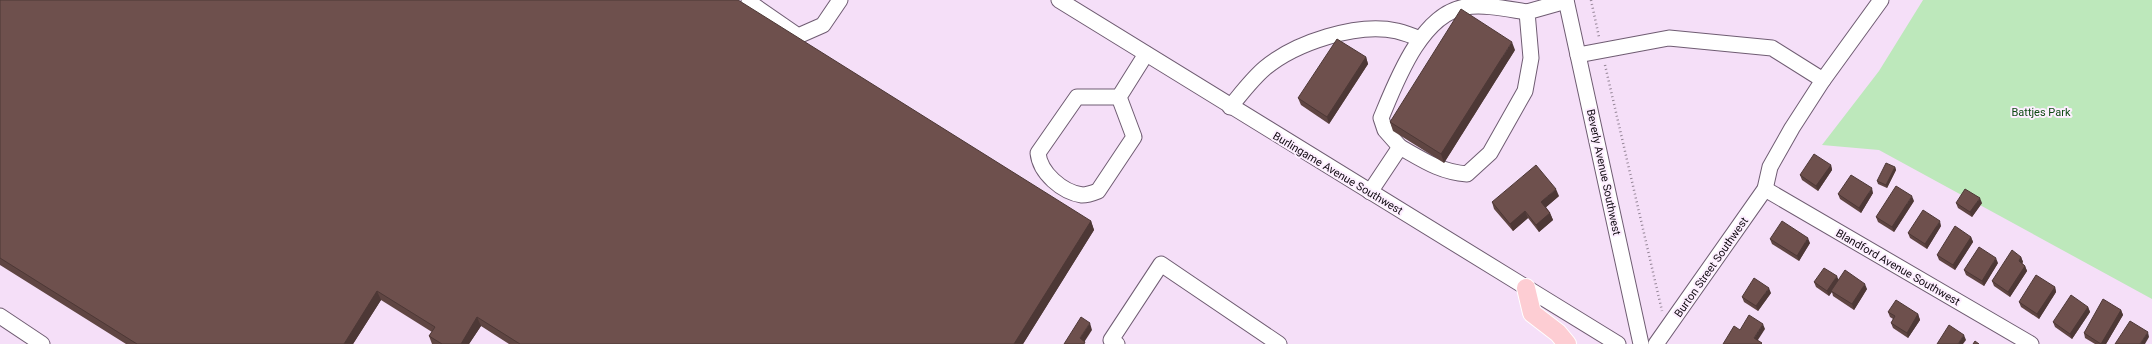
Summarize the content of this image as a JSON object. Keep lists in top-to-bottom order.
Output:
{
  "streets": {
    "street": [
      "Beverly Avenue Southwest",
      "Burlingame Avenue Southwest",
      "Burton Street Southwest",
      "Blandford Avenue Southwest"
    ]
  },
  "crossings": [
    ["Burton Street Southwest", "Blandford Avenue Southwest"]
  ],
  "parks": ["Battjes Park"]
}
